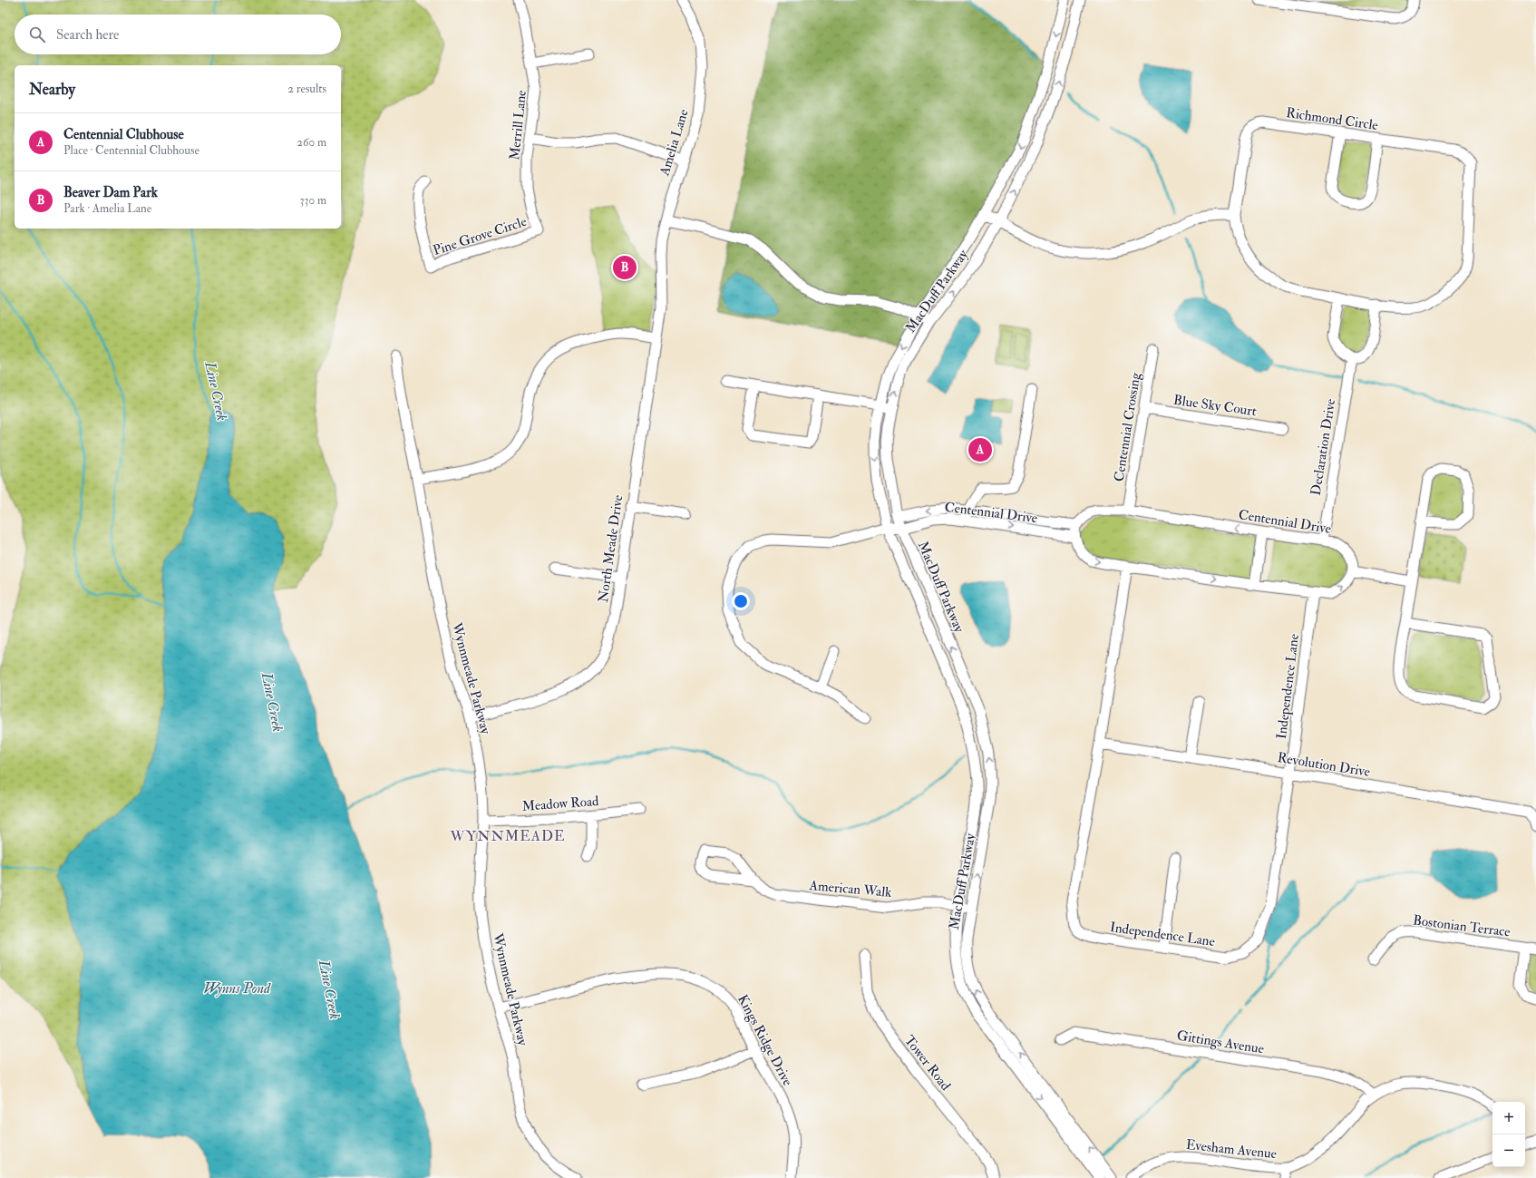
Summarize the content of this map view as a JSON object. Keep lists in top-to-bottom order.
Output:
{
  "streets": {
    "street": [
      "Richmond Circle",
      "Merrill Lane",
      "Amelia Lane",
      "Pine Grove Circle",
      "MacDuff Parkway",
      "Blue Sky Court",
      "Centennial Crossing",
      "Declaration Drive",
      "Centennial Drive",
      "North Meade Drive",
      "Wynnmeade Parkway",
      "Independence Lane",
      "Revolution Drive",
      "Meadow Road",
      "American Walk",
      "Bostonian Terrace",
      "Kings Ridge Drive",
      "Gittings Avenue",
      "Tower Road",
      "Evesham Avenue"
    ]
  },
  "crossings": [
    ["Merrill Lane", "Pine Grove Circle"],
    ["Amelia Lane", "North Meade Drive"],
    ["MacDuff Parkway", "Centennial Drive"],
    ["MacDuff Parkway", "American Walk"],
    ["Blue Sky Court", "Centennial Crossing"],
    ["Centennial Crossing", "Centennial Drive"],
    ["Declaration Drive", "Centennial Drive"],
    ["North Meade Drive", "Wynnmeade Parkway"],
    ["Wynnmeade Parkway", "Meadow Road"],
    ["Wynnmeade Parkway", "Kings Ridge Drive"],
    ["Independence Lane", "Revolution Drive"],
    ["Gittings Avenue", "Evesham Avenue"]
  ],
  "districts": ["WYNNMEADE"],
  "water": ["Line Creek", "Wynns Pond"],
  "page": {
    "search": "Search here",
    "heading": ["Nearby", "2 results"],
    "list": [
      {
        "mark": "A",
        "name": "Centennial Clubhouse",
        "note": "Place · Centennial Clubhouse",
        "value": "260 m"
      },
      {
        "mark": "B",
        "name": "Beaver Dam Park",
        "note": "Park · Amelia Lane",
        "value": "330 m"
      }
    ],
    "pins": ["B", "A"],
    "map_buttons": ["+", "−"]
  }
}
